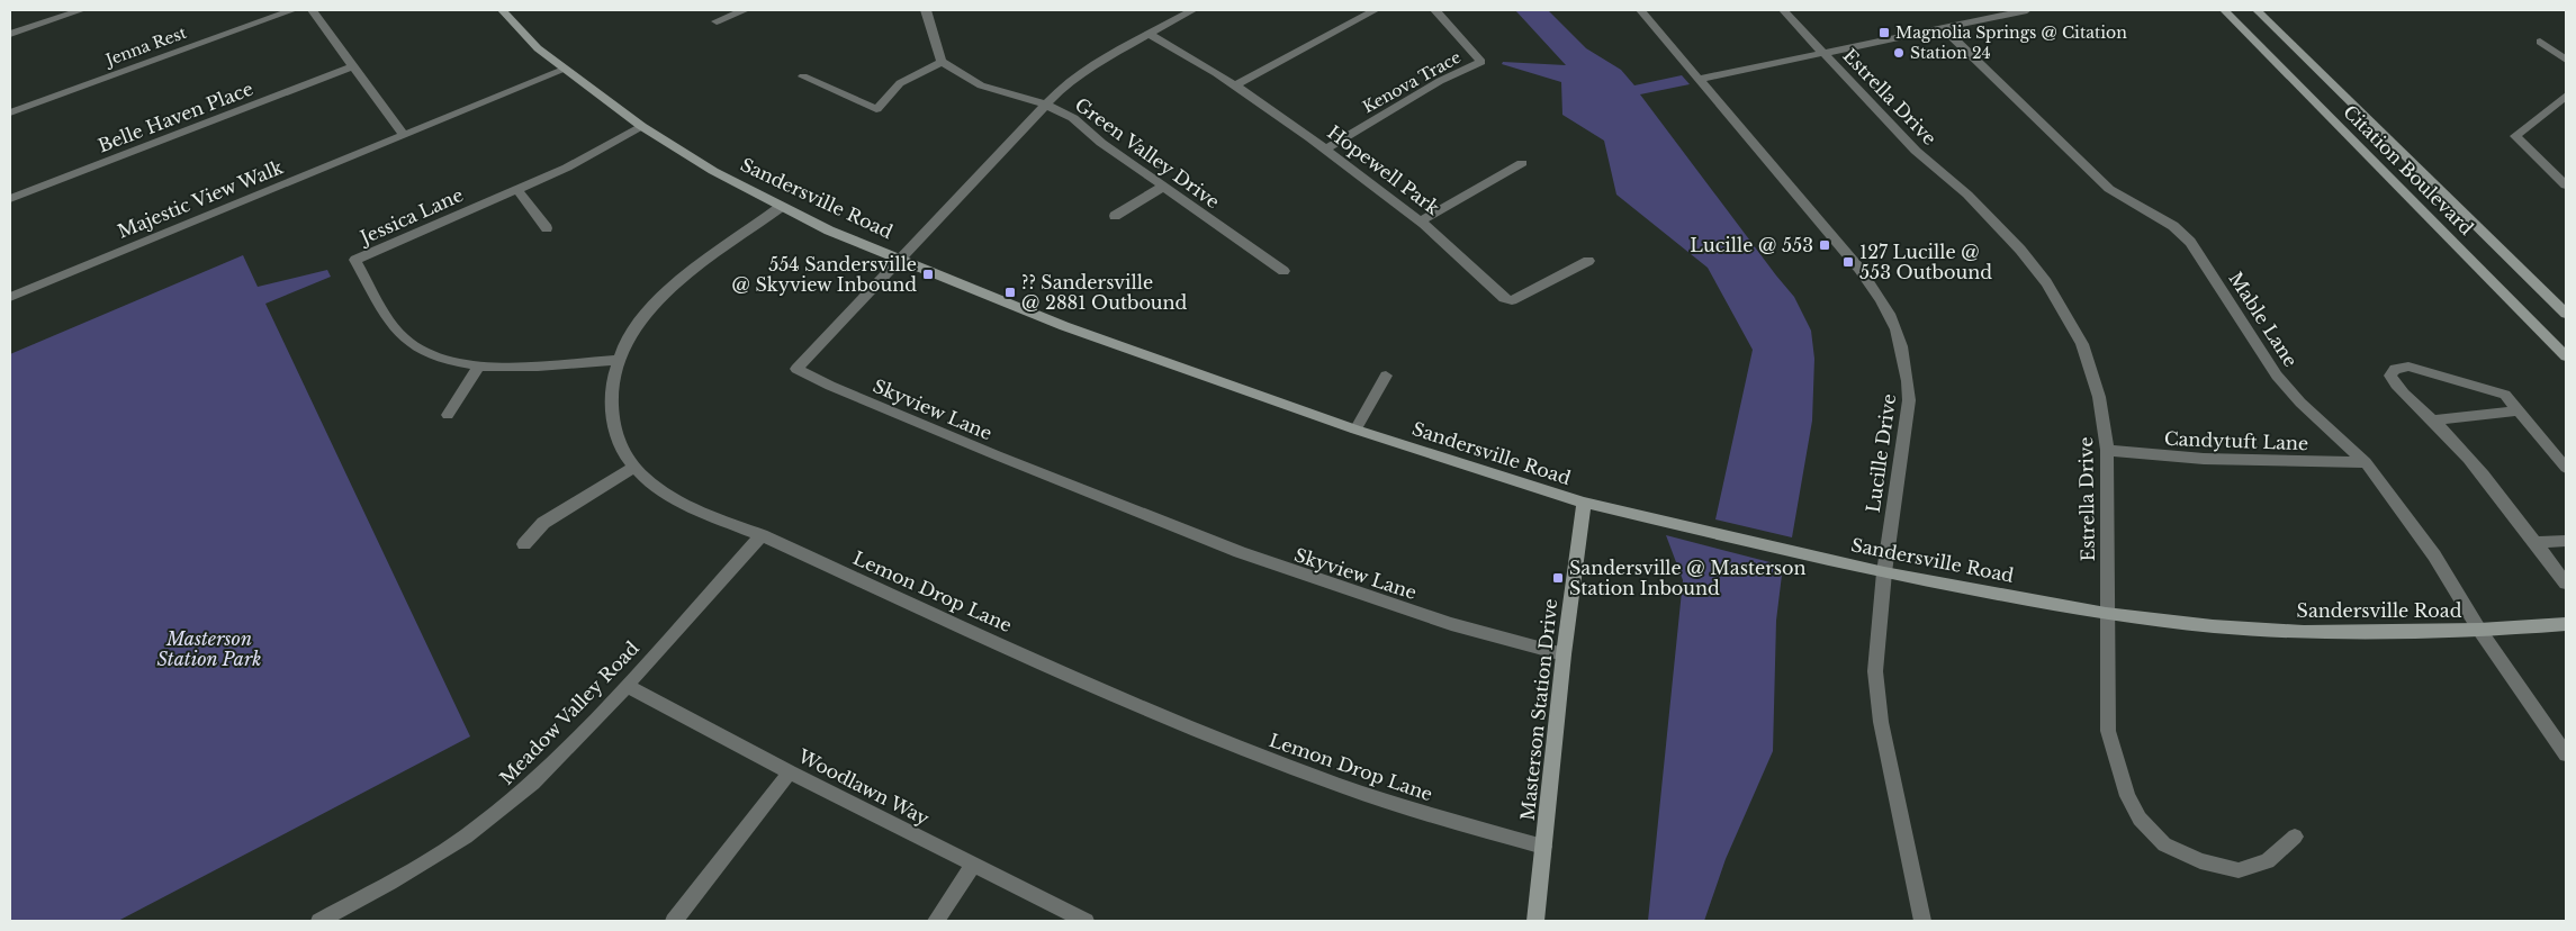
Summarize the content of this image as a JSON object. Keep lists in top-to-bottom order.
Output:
{
  "streets": {
    "street": [
      "Jenna Rest",
      "Kenova Trace",
      "Estrella Drive",
      "Belle Haven Place",
      "Green Valley Drive",
      "Hopewell Park",
      "Citation Boulevard",
      "Sandersville Road",
      "Majestic View Walk",
      "Jessica Lane",
      "Mable Lane",
      "Skyview Lane",
      "Candytuft Lane",
      "Lucille Drive",
      "Lemon Drop Lane",
      "Masterson Station Drive",
      "Meadow Valley Road",
      "Woodlawn Way"
    ]
  },
  "crossings": [
    ["Kenova Trace", "Hopewell Park"],
    ["Estrella Drive", "Sandersville Road"],
    ["Estrella Drive", "Candytuft Lane"],
    ["Green Valley Drive", "Skyview Lane"],
    ["Hopewell Park", "Skyview Lane"],
    ["Sandersville Road", "Majestic View Walk"],
    ["Sandersville Road", "Jessica Lane"],
    ["Sandersville Road", "Mable Lane"],
    ["Sandersville Road", "Skyview Lane"],
    ["Sandersville Road", "Lucille Drive"],
    ["Sandersville Road", "Lemon Drop Lane"],
    ["Sandersville Road", "Masterson Station Drive"],
    ["Jessica Lane", "Lemon Drop Lane"],
    ["Mable Lane", "Candytuft Lane"],
    ["Skyview Lane", "Masterson Station Drive"],
    ["Lemon Drop Lane", "Masterson Station Drive"],
    ["Lemon Drop Lane", "Meadow Valley Road"],
    ["Meadow Valley Road", "Woodlawn Way"]
  ],
  "parks": ["Masterson Station Park"],
  "places": {
    "transit": [
      "Magnolia Springs @ Citation",
      "Lucille @ 553",
      "127 Lucille @ 553 Outbound",
      "554 Sandersville @ Skyview Inbound",
      "?? Sandersville @ 2881 Outbound",
      "Sandersville @ Masterson Station Inbound"
    ],
    "other": ["Station 24"]
  }
}
